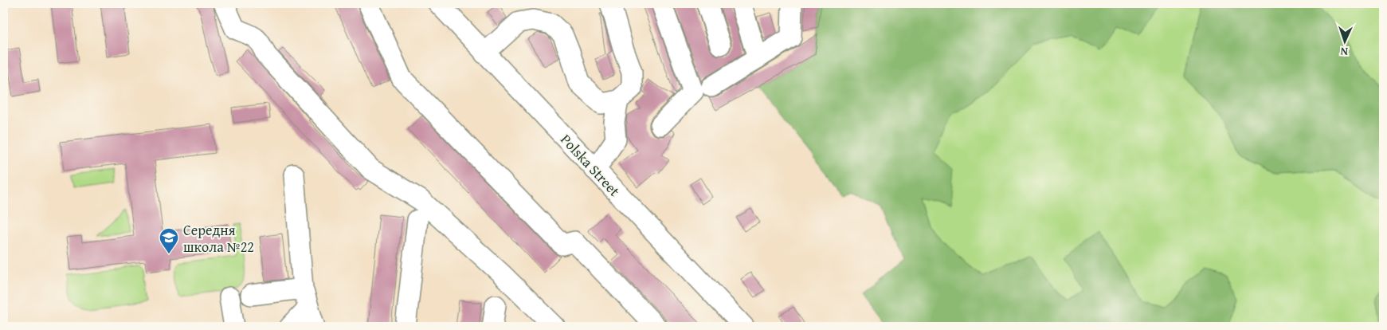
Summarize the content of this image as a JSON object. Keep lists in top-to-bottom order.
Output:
{
  "streets": {
    "street": ["Polska Street"]
  },
  "places": {
    "school or university": ["Середня школа №22"]
  },
  "north": "bottom"
}
